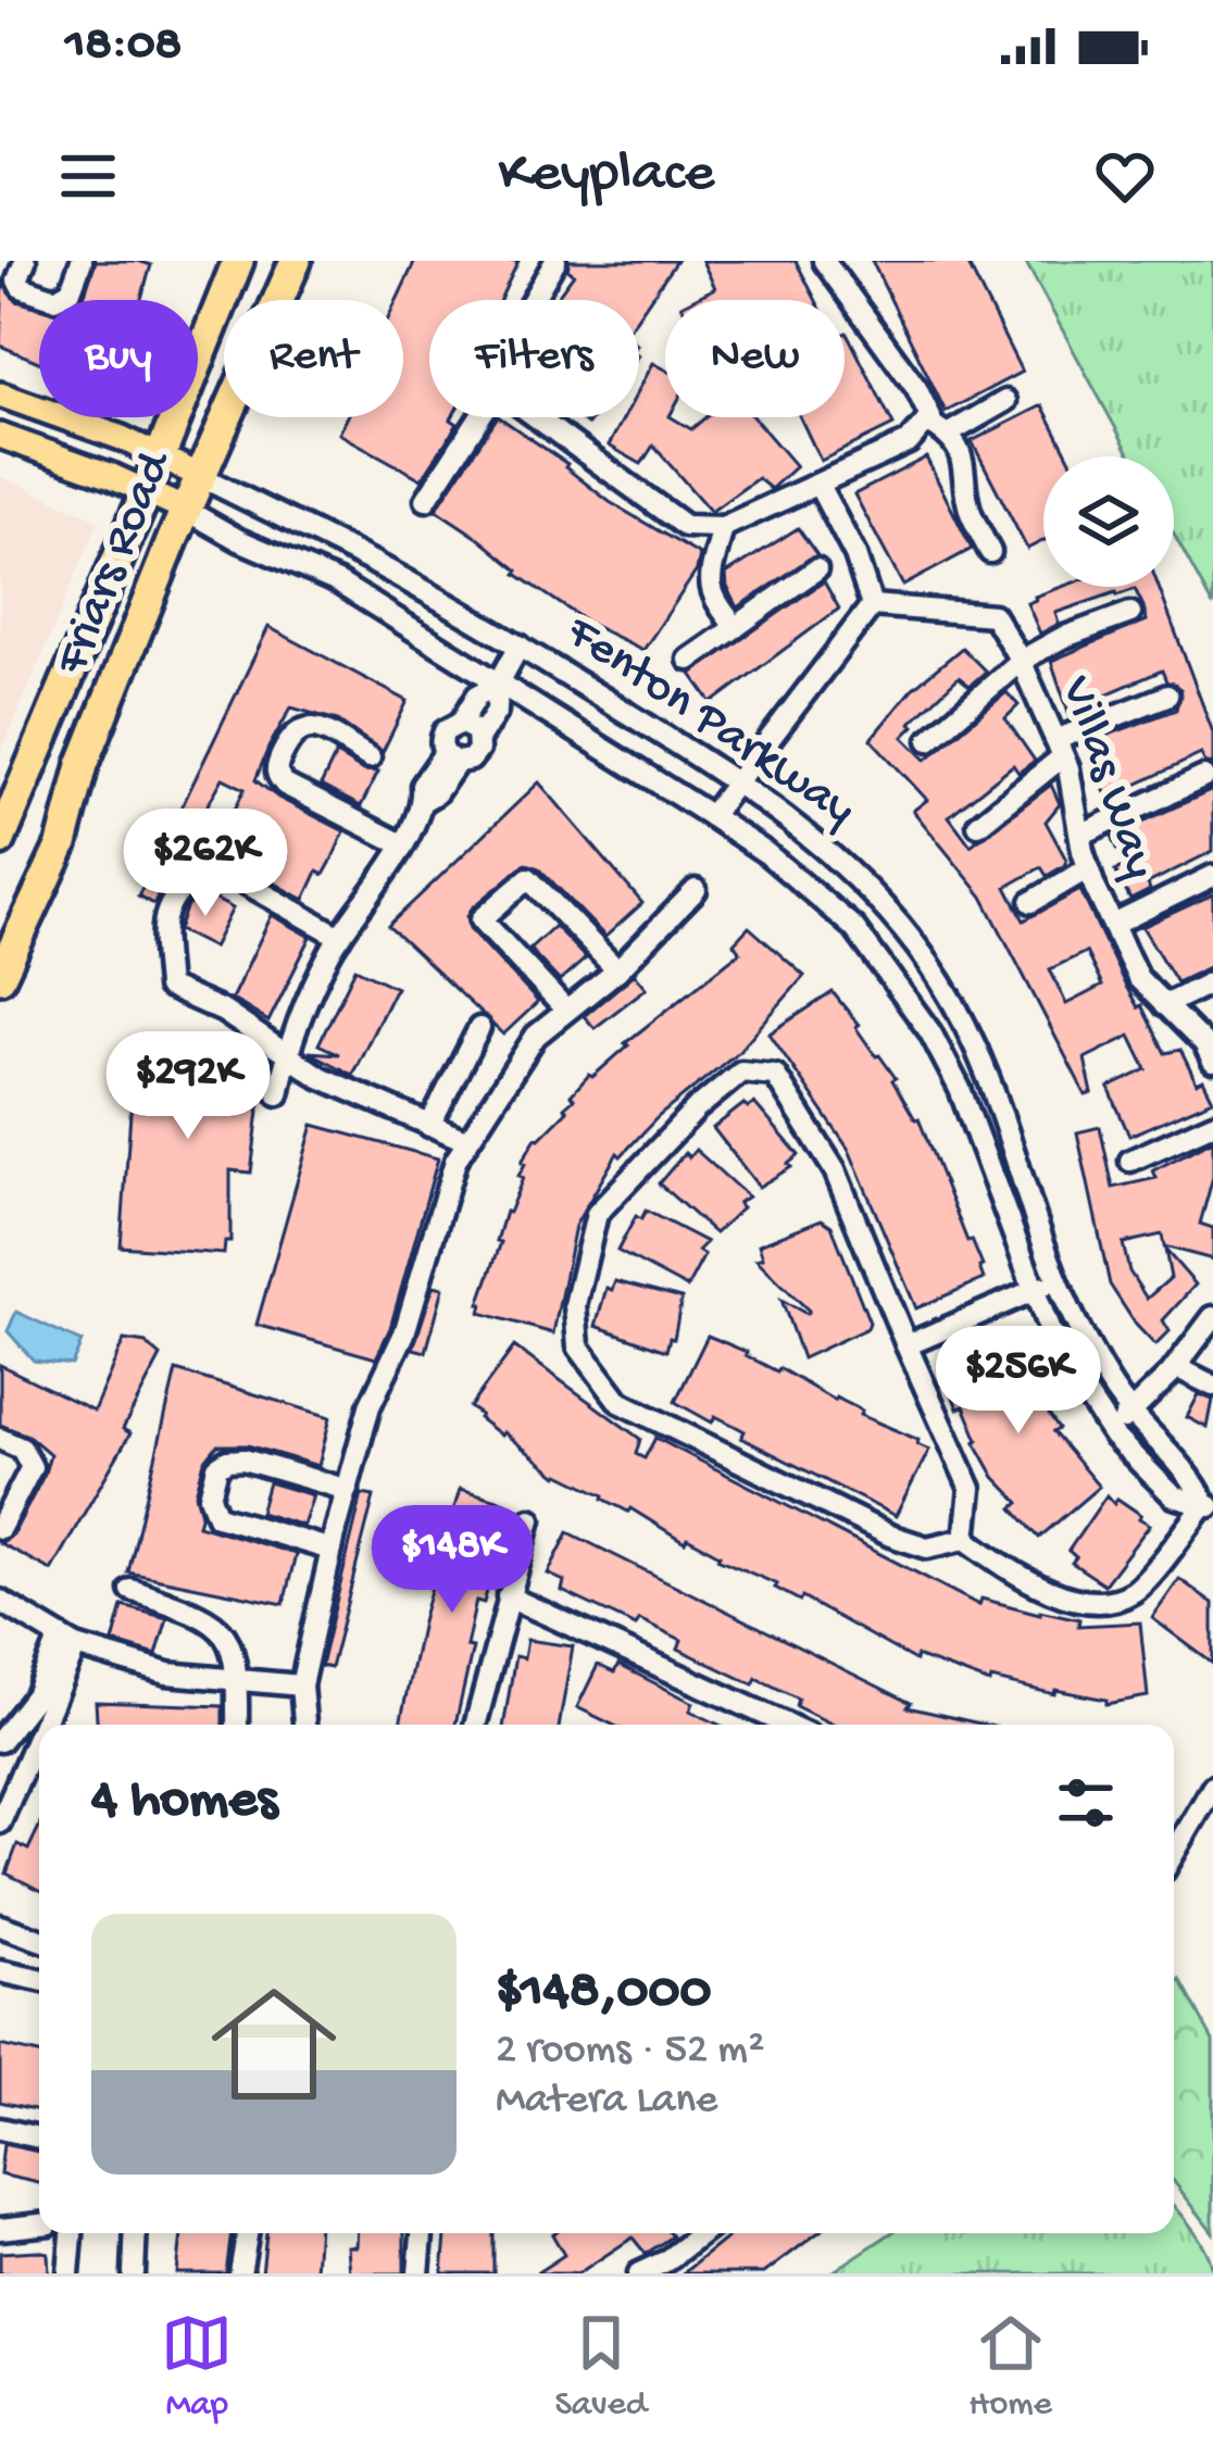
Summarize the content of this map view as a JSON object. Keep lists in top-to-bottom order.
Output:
{
  "streets": {
    "highway": ["Friars Road"],
    "main road": ["Fenton Parkway"],
    "street": ["Villas Way"]
  },
  "crossings": [
    ["Friars Road", "Fenton Parkway"]
  ],
  "page": {
    "status": "18:08",
    "header": "Keyplace",
    "chip": [
      "Buy",
      "Rent",
      "Filters",
      "New"
    ],
    "price": [
      "$262K",
      "$292K",
      "$256K",
      "$148K"
    ],
    "heading": "4 homes",
    "list": [
      {
        "name": "$148,000",
        "note": "2 rooms · 52 m² · Matera Lane"
      }
    ],
    "tabs": ["Map", "Saved", "Home"]
  }
}
